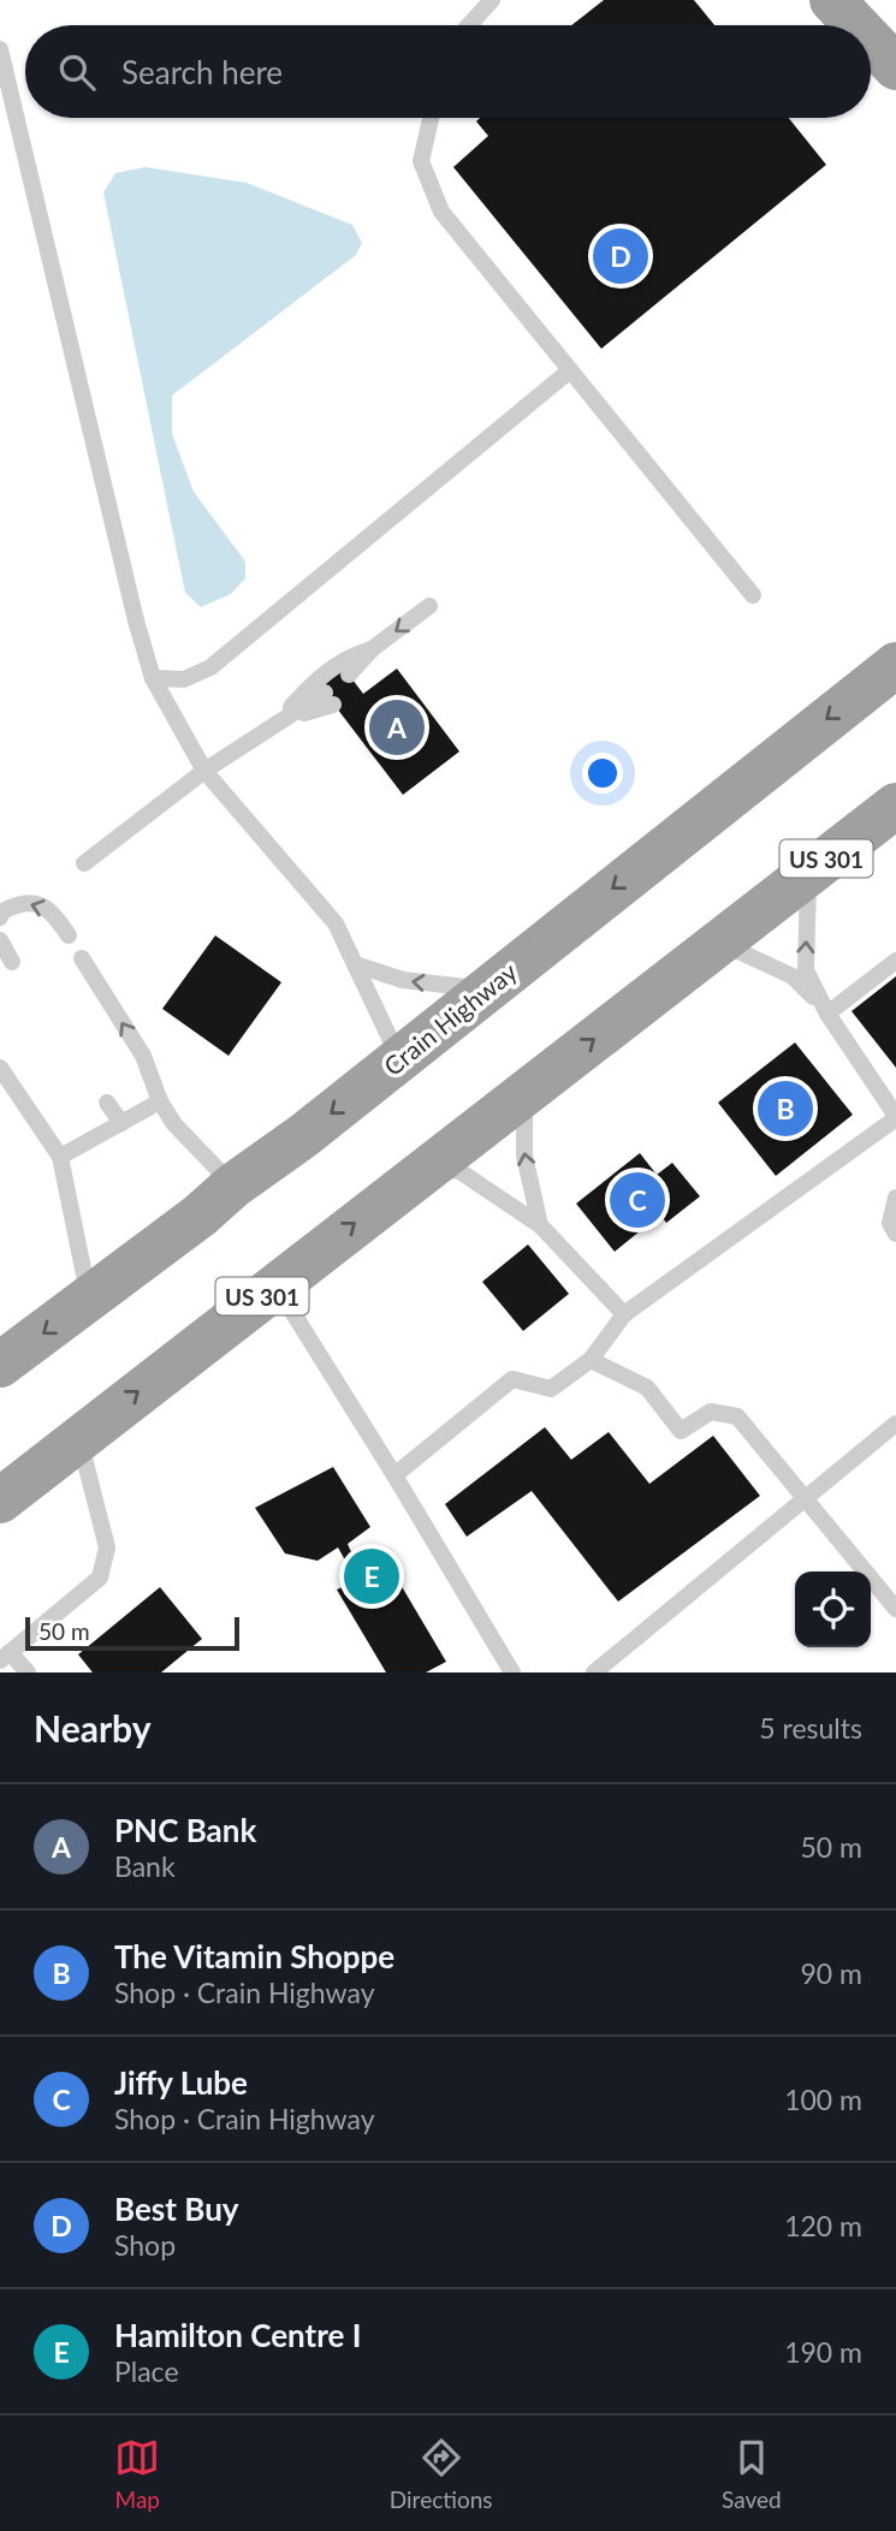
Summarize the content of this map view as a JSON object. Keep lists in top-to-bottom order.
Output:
{
  "streets": {
    "highway": ["US 301", "Crain Highway"]
  },
  "scale_bar": "50 m",
  "page": {
    "search": "Search here",
    "pins": [
      "D",
      "A",
      "B",
      "C",
      "E"
    ],
    "scale": "50 m",
    "heading": ["Nearby", "5 results"],
    "list": [
      {
        "mark": "A",
        "name": "PNC Bank",
        "note": "Bank",
        "value": "50 m"
      },
      {
        "mark": "B",
        "name": "The Vitamin Shoppe",
        "note": "Shop · Crain Highway",
        "value": "90 m"
      },
      {
        "mark": "C",
        "name": "Jiffy Lube",
        "note": "Shop · Crain Highway",
        "value": "100 m"
      },
      {
        "mark": "D",
        "name": "Best Buy",
        "note": "Shop",
        "value": "120 m"
      },
      {
        "mark": "E",
        "name": "Hamilton Centre I",
        "note": "Place",
        "value": "190 m"
      }
    ],
    "nav": ["Map", "Directions", "Saved"]
  }
}
